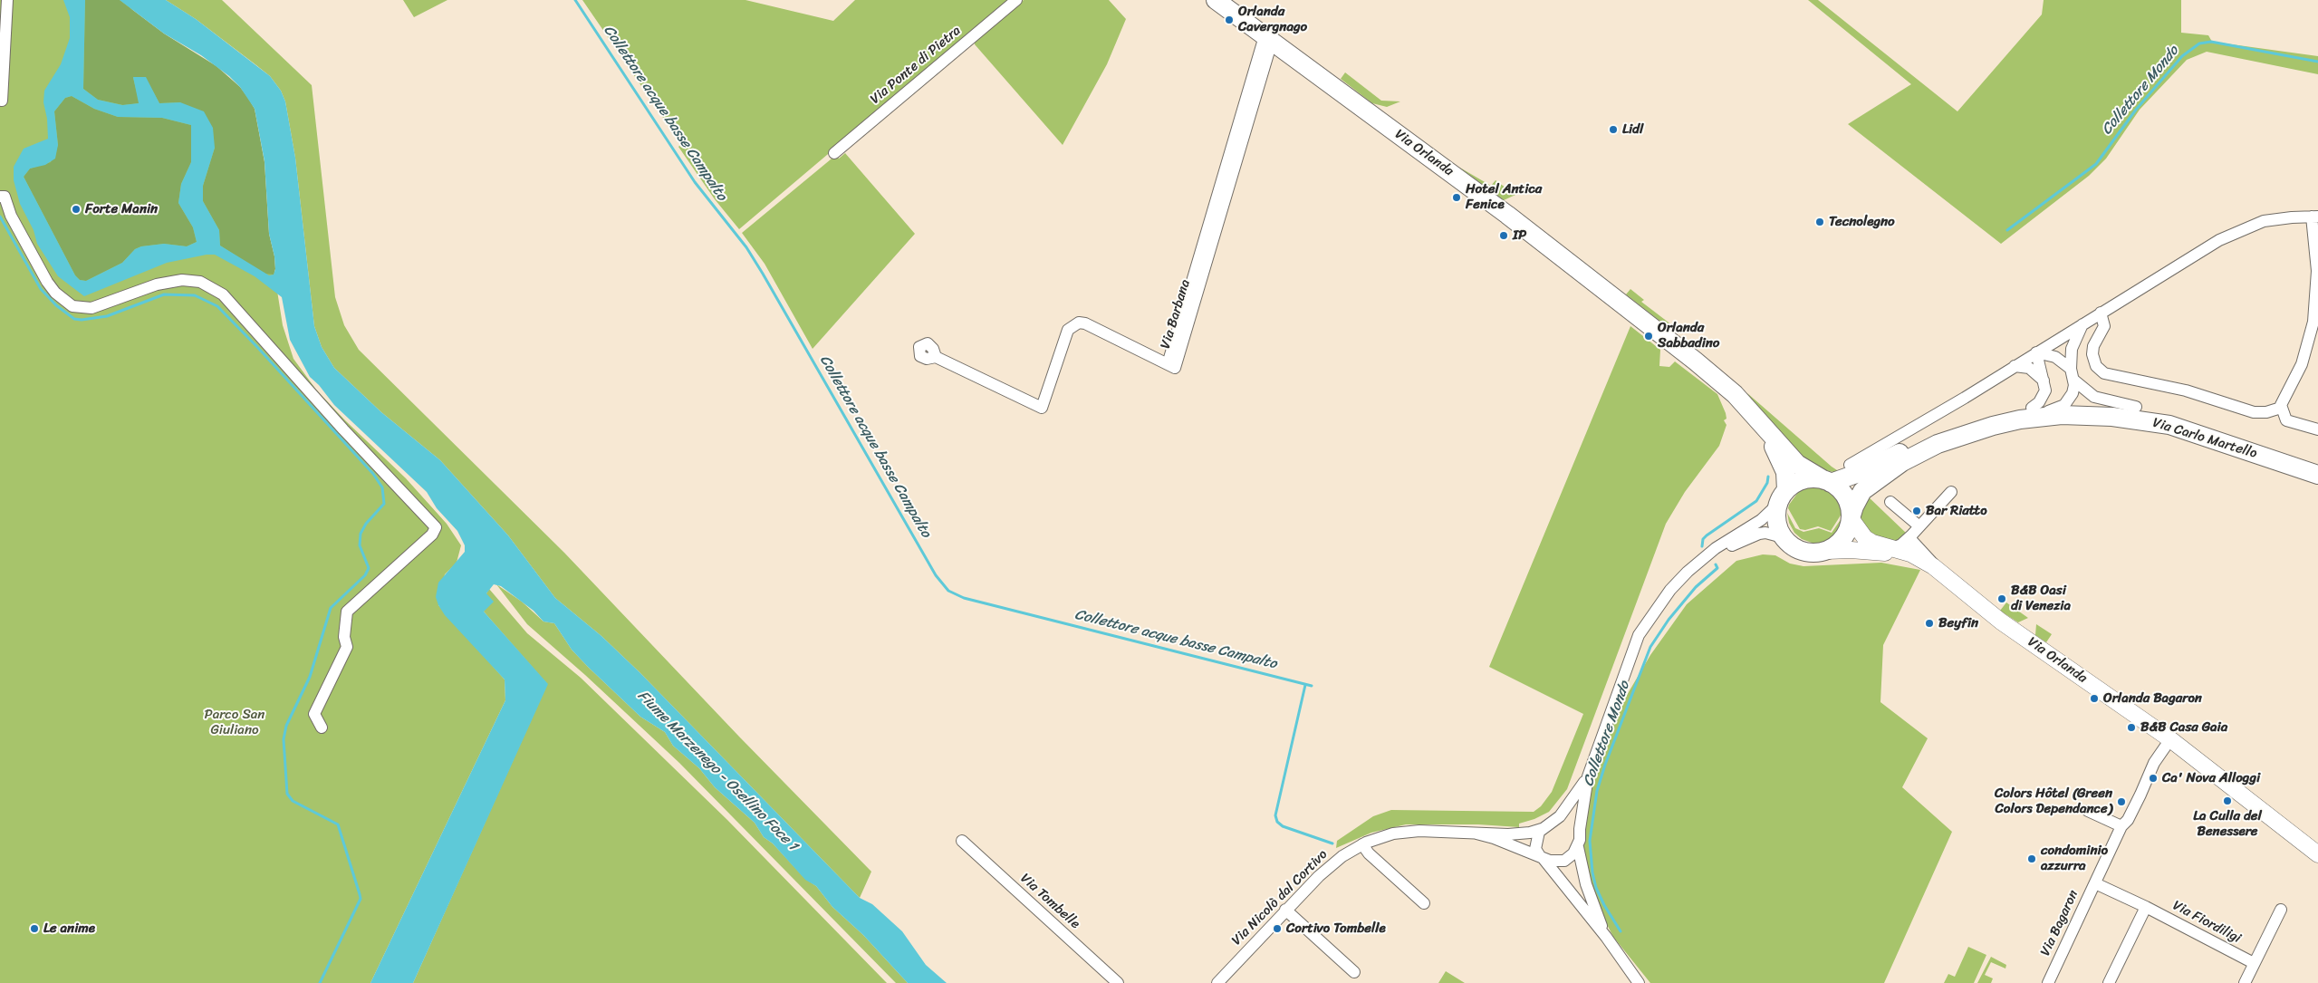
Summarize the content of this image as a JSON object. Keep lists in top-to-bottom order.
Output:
{
  "streets": {
    "main road": ["Via Orlanda", "Via Carlo Martello"],
    "street": [
      "Via Ponte di Pietra",
      "Via Barbana",
      "Via Nicolò dal Cortivo",
      "Via Tombelle",
      "Via Fiordiligi",
      "Via Bagaron"
    ]
  },
  "crossings": [
    ["Via Orlanda", "Via Barbana"],
    ["Via Orlanda", "Via Carlo Martello"],
    ["Via Orlanda", "Via Bagaron"],
    ["Via Fiordiligi", "Via Bagaron"]
  ],
  "water": ["Collettore Mondo", "Collettore acque basse Campalto", "Fiume Marzenego - Osellino Foce 1"],
  "parks": ["Parco San Giuliano"],
  "places": [
    "Orlanda Cavergnago",
    "Lidl",
    "Hotel Antica Fenice",
    "Forte Manin",
    "Tecnolegno",
    "IP",
    "Orlanda Sabbadino",
    "Bar Riatto",
    "B&B Oasi di Venezia",
    "Beyfin",
    "Orlanda Bagaron",
    "B&B Casa Gaia",
    "Ca' Nova Alloggi",
    "La Culla del Benessere",
    "Colors Hôtel (Green Colors Dependance)",
    "condominio azzurra",
    "Le anime",
    "Cortivo Tombelle"
  ]
}
